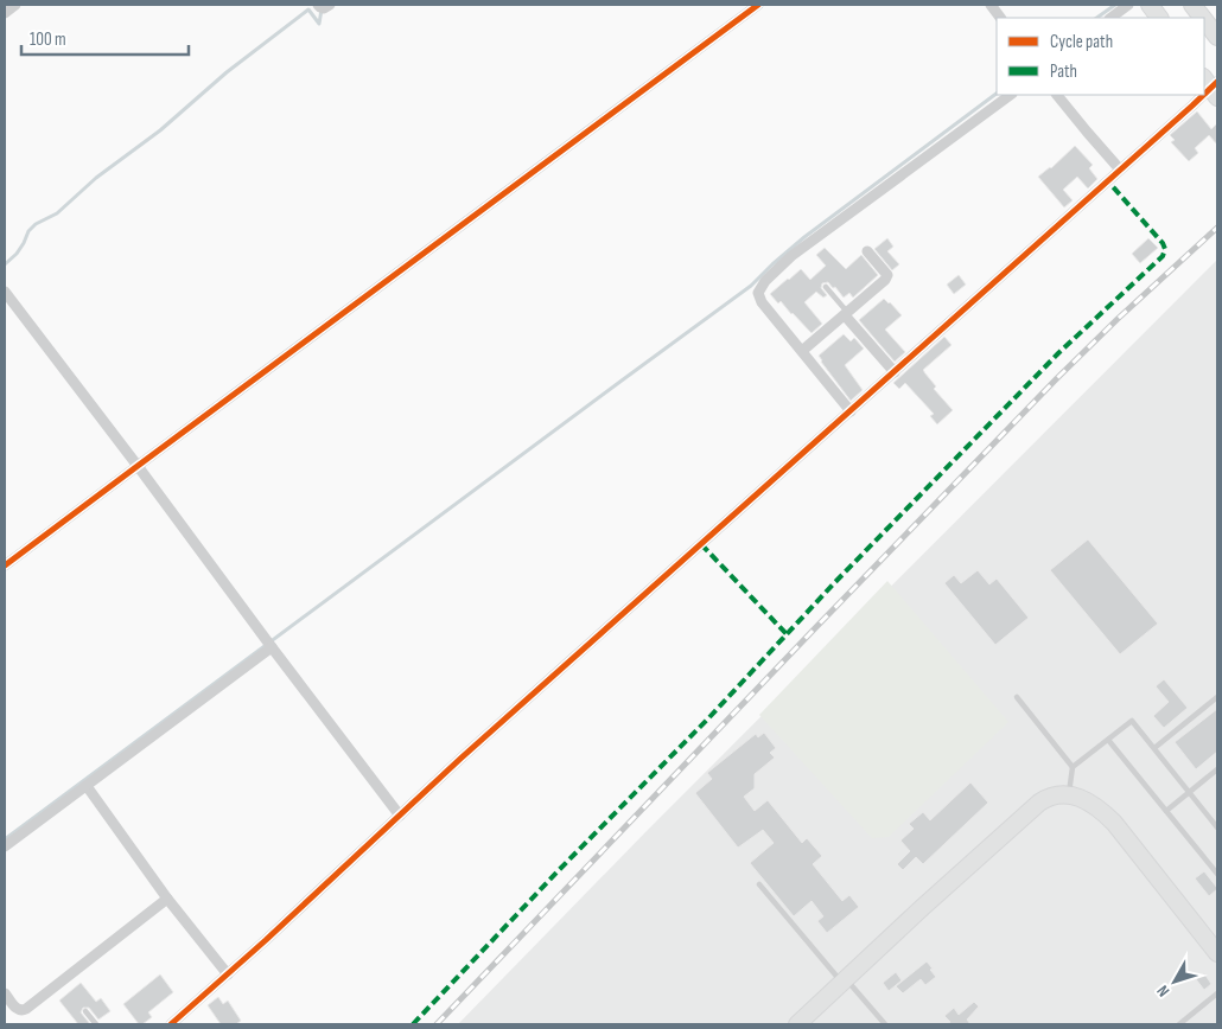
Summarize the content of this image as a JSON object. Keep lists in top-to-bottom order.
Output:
{
  "legend": ["Cycle path", "Path"],
  "scale_bar": "100 m",
  "north": "bottom left"
}
